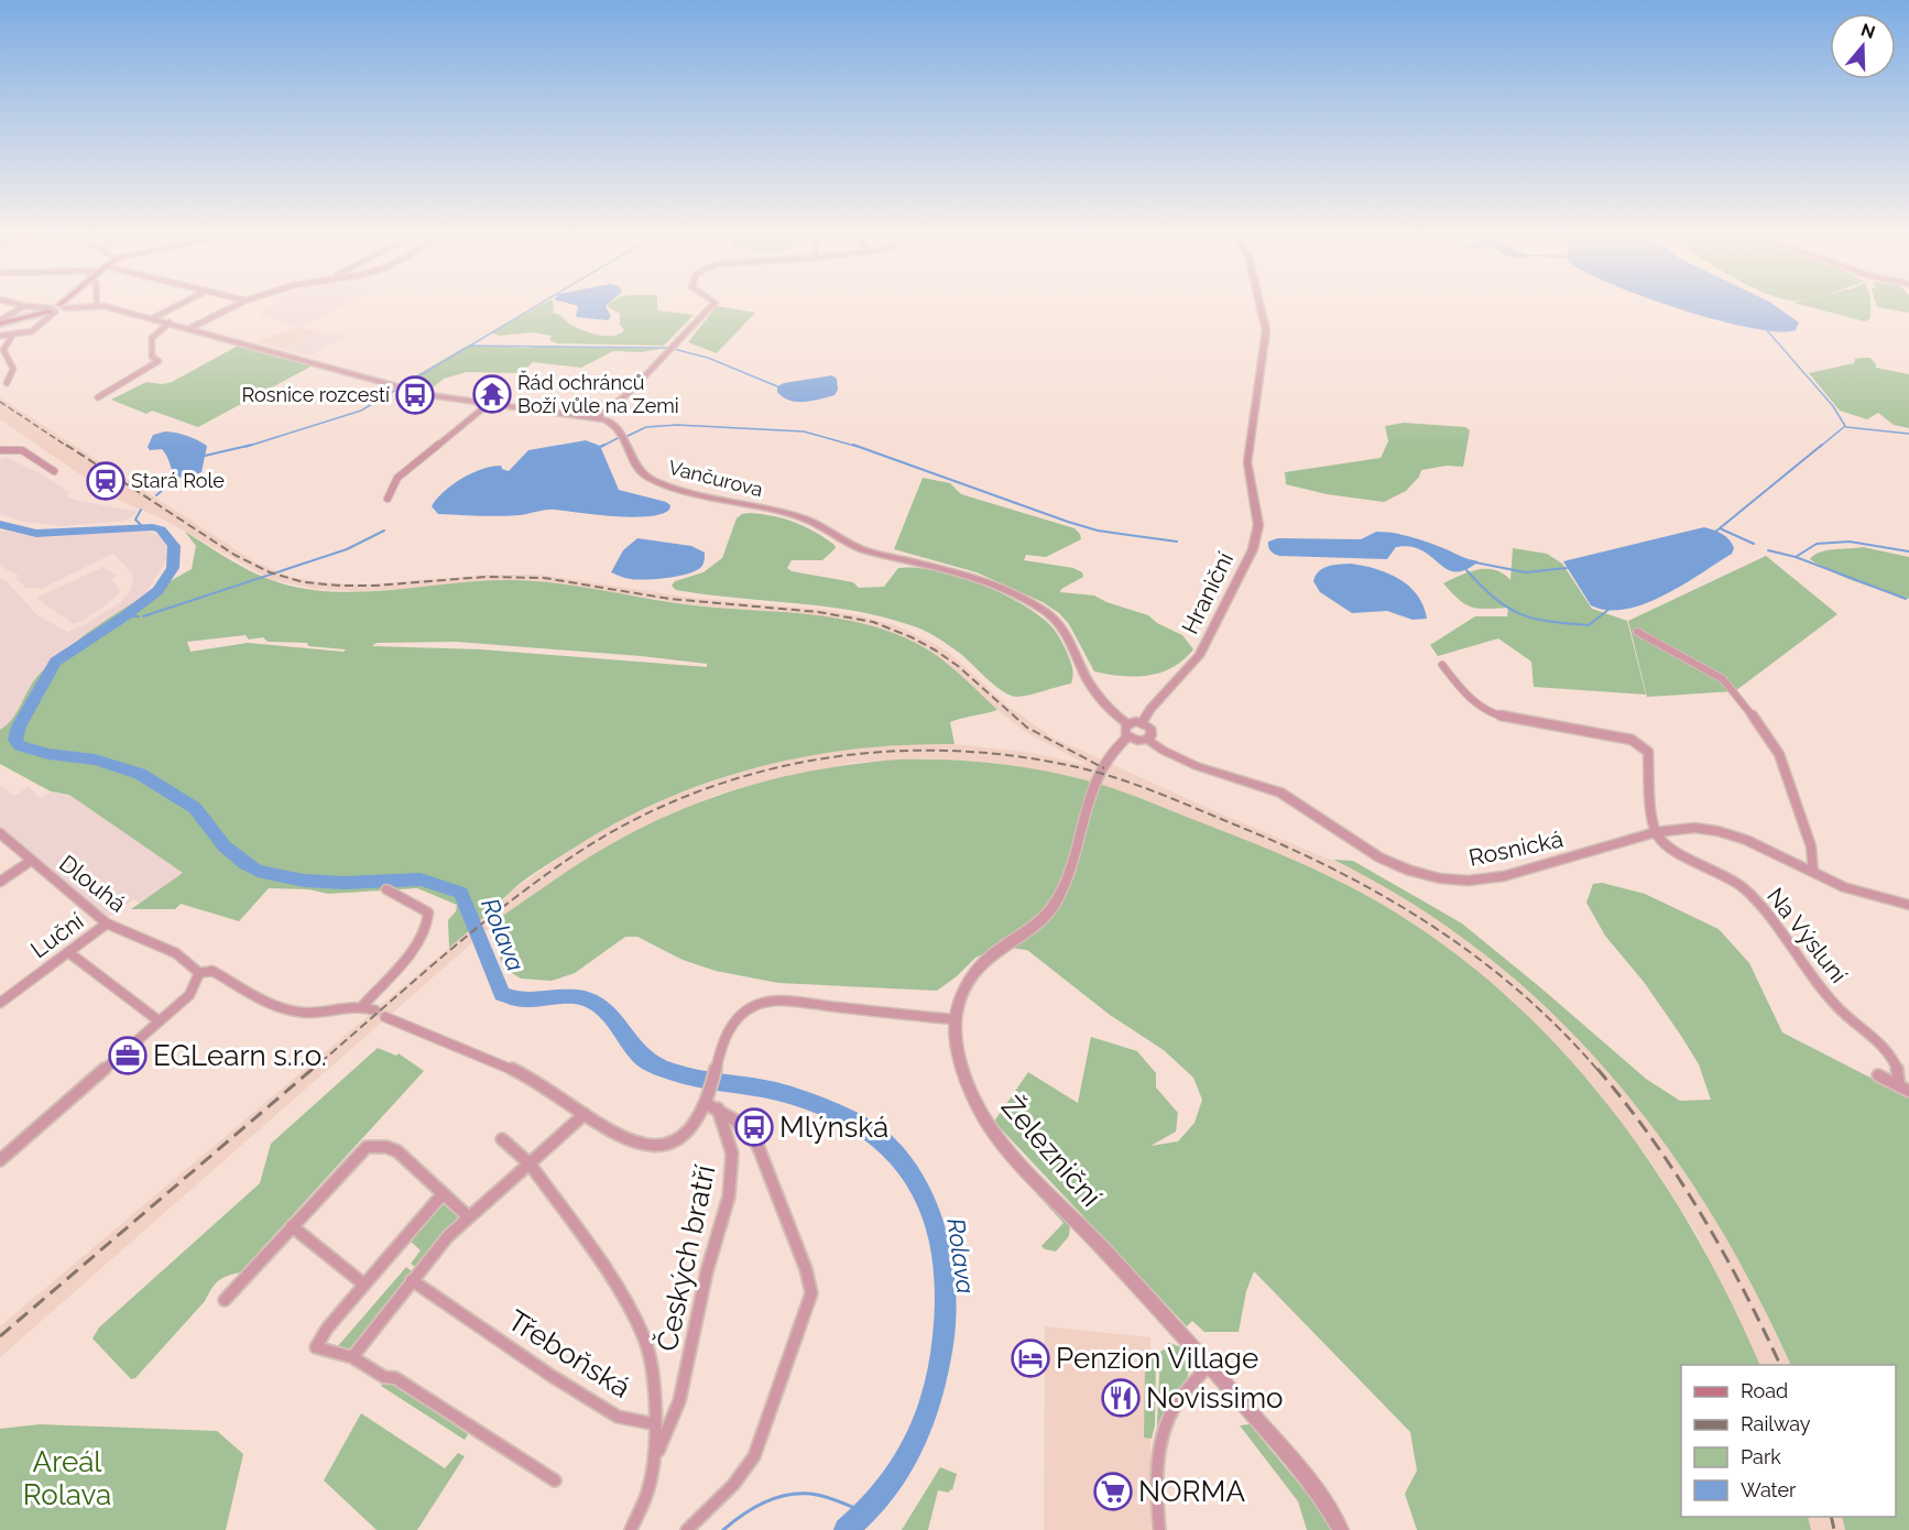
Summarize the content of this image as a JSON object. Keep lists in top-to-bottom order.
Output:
{
  "streets": {
    "street": [
      "Vančurova",
      "Hraniční",
      "Rosnická",
      "Dlouhá",
      "Luční",
      "Na Výsluní",
      "Železniční",
      "Českých bratří",
      "Třeboňská"
    ]
  },
  "crossings": [
    ["Vančurova", "Hraniční"],
    ["Vančurova", "Rosnická"],
    ["Vančurova", "Železniční"],
    ["Hraniční", "Rosnická"],
    ["Hraniční", "Železniční"],
    ["Rosnická", "Na Výsluní"],
    ["Rosnická", "Železniční"],
    ["Dlouhá", "Luční"],
    ["Českých bratří", "Třeboňská"]
  ],
  "water": ["Rolava"],
  "parks": ["Areál Rolava"],
  "places": {
    "temple": ["Řád ochránců Boží vůle na Zemi"],
    "bus stop": ["Rosnice rozcestí", "Mlýnská"],
    "station": ["Stará Role"],
    "office": ["EGLearn s.r.o."],
    "hotel": ["Penzion Village"],
    "restaurant": ["Novissimo"],
    "supermarket": ["NORMA"]
  },
  "legend": [
    "Road",
    "Railway",
    "Park",
    "Water"
  ],
  "north": "top"
}
